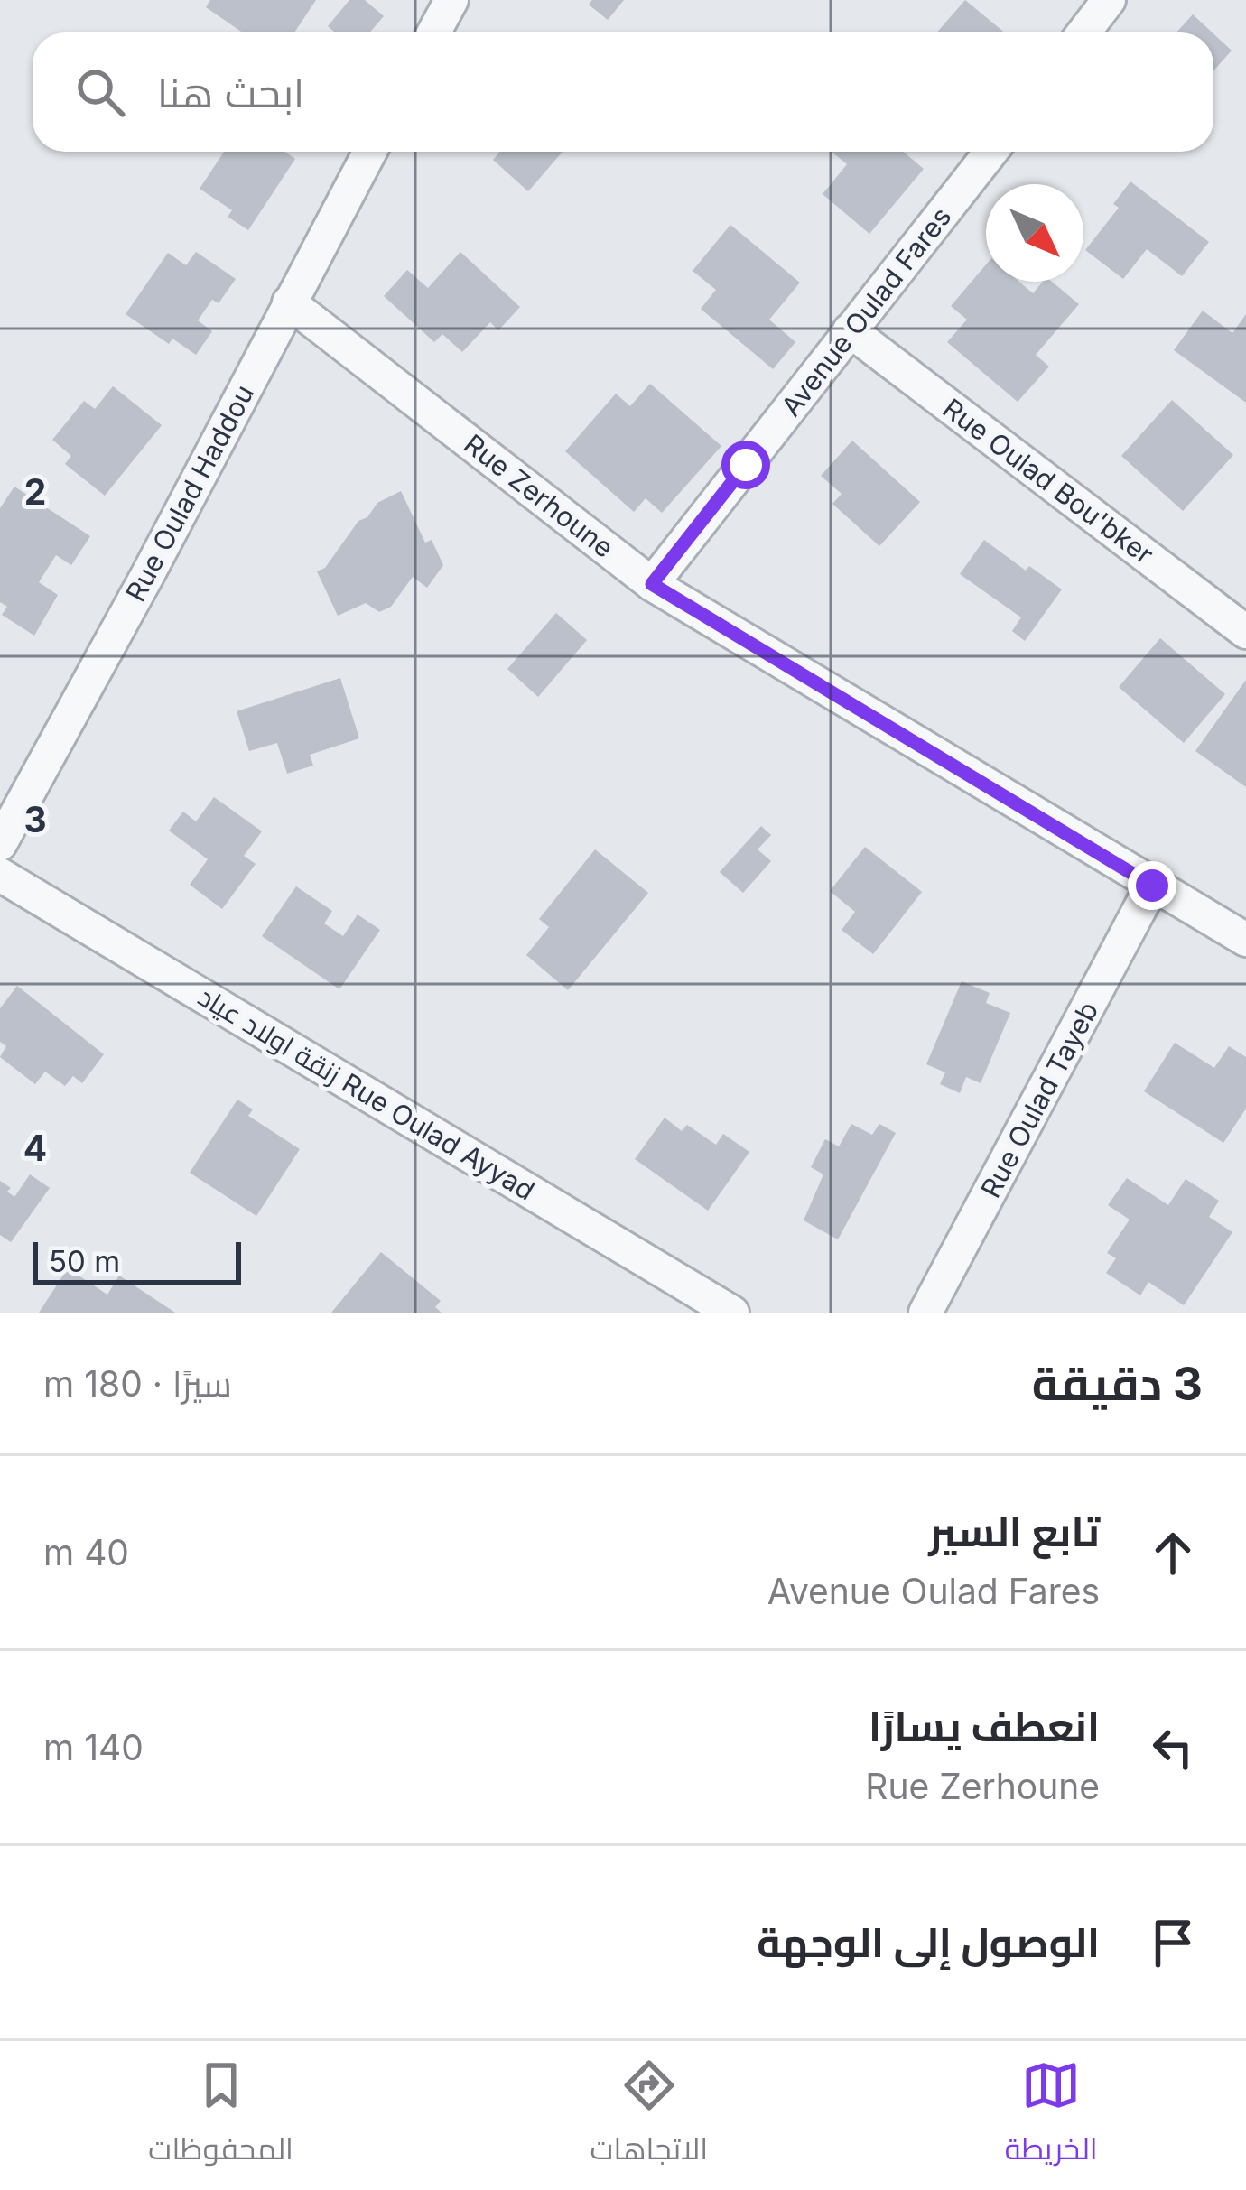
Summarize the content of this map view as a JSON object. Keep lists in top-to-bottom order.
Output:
{
  "streets": {
    "street": [
      "Avenue Oulad Fares",
      "Rue Oulad Bou'bker",
      "Rue Oulad Haddou",
      "Rue Zerhoune",
      "زنقة اولاد عياد Rue Oulad Ayyad",
      "Rue Oulad Tayeb"
    ]
  },
  "crossings": [
    ["Avenue Oulad Fares", "Rue Oulad Bou'bker"],
    ["Avenue Oulad Fares", "Rue Zerhoune"],
    ["Rue Oulad Haddou", "Rue Zerhoune"],
    ["Rue Zerhoune", "Rue Oulad Tayeb"]
  ],
  "scale_bar": "50 m",
  "north": "bottom right",
  "page": {
    "search": "ابحث هنا",
    "scale": "50 m",
    "heading": ["3 دقيقة", "سيرًا · 180 m"],
    "list": [
      ["تابع السير", "Avenue Oulad Fares", "40 m"],
      ["انعطف يسارًا", "Rue Zerhoune", "140 m"],
      "الوصول إلى الوجهة"
    ],
    "nav": ["الخريطة", "الاتجاهات", "المحفوظات"]
  },
  "grid": {
    "rows": ["2", "3", "4"]
  }
}
